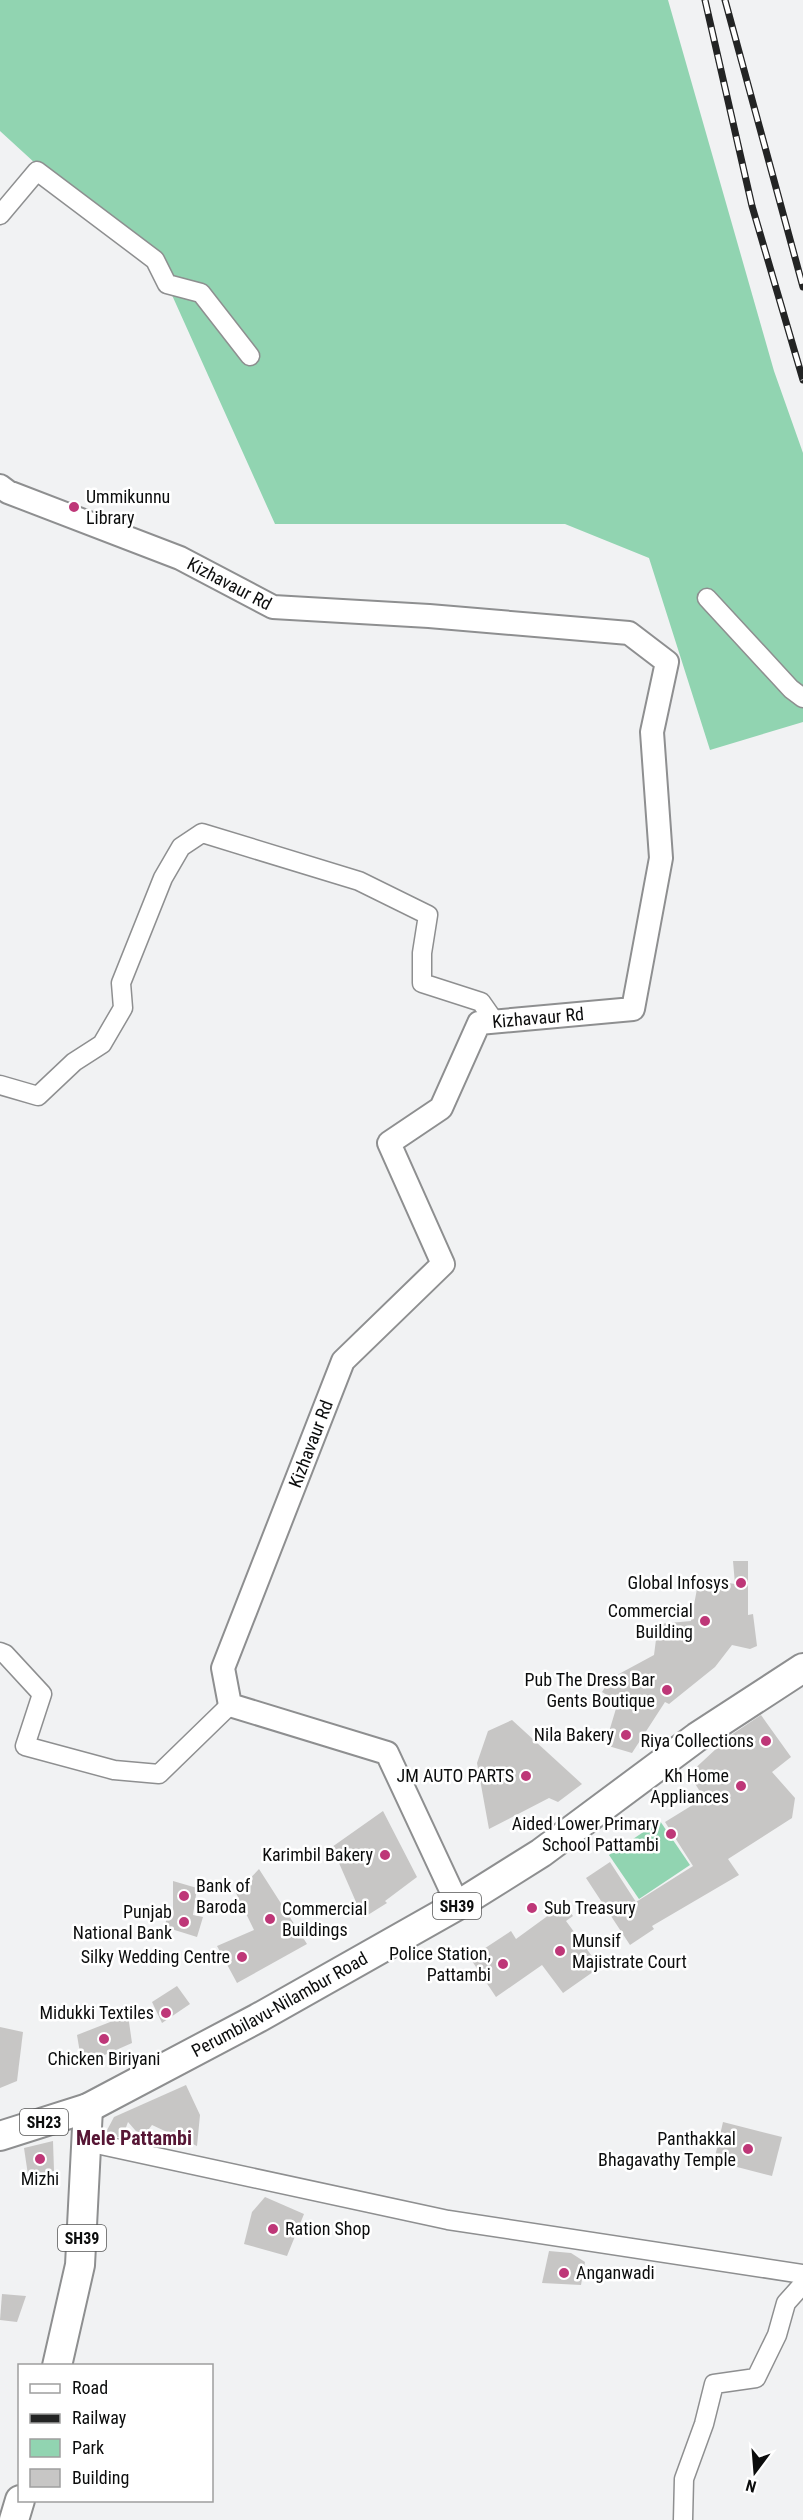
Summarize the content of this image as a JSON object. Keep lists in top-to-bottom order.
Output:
{
  "streets": {
    "main road": ["SH39", "Perumbilavu-Nilambur Road", "SH23"],
    "street": ["Kizhavaur Rd"]
  },
  "crossings": [
    ["SH39", "Perumbilavu-Nilambur Road"],
    ["SH39", "SH23"],
    ["Perumbilavu-Nilambur Road", "SH23"]
  ],
  "districts": ["Mele Pattambi"],
  "places": [
    "Ummikunnu Library",
    "Global Infosys",
    "Commercial Building",
    "Pub The Dress Bar Gents Boutique",
    "Nila Bakery",
    "Riya Collections",
    "JM AUTO PARTS",
    "Kh Home Appliances",
    "Aided Lower Primary School Pattambi",
    "Karimbil Bakery",
    "Bank of Baroda",
    "Sub Treasury",
    "Commercial Buildings",
    "Punjab National Bank",
    "Munsif Majistrate Court",
    "Silky Wedding Centre",
    "Police Station, Pattambi",
    "Midukki Textiles",
    "Chicken Biriyani",
    "Panthakkal Bhagavathy Temple",
    "Mizhi",
    "Ration Shop",
    "Anganwadi"
  ],
  "legend": [
    "Road",
    "Railway",
    "Park",
    "Building"
  ],
  "north": "bottom"
}
